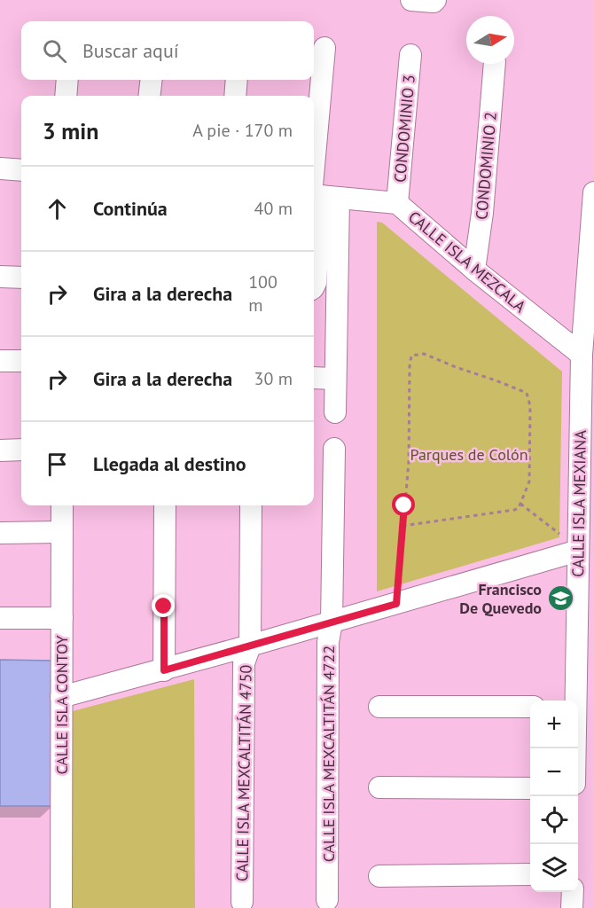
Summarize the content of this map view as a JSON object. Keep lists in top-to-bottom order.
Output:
{
  "streets": {
    "street": [
      "CONDOMINIO 3",
      "CONDOMINIO 2",
      "CALLE ISLA MEZCALA",
      "CALLE ISLA MEXIANA",
      "CALLE ISLA CONTOY",
      "CALLE ISLA MEXCALTITÁN 4722",
      "CALLE ISLA MEXCALTITÁN 4750"
    ]
  },
  "crossings": [
    ["CONDOMINIO 3", "CALLE ISLA MEZCALA"],
    ["CONDOMINIO 2", "CALLE ISLA MEZCALA"],
    ["CALLE ISLA MEZCALA", "CALLE ISLA MEXIANA"]
  ],
  "parks": ["Parques de Colón"],
  "places": {
    "school or university": ["Francisco De Quevedo"]
  },
  "north": "right",
  "page": {
    "search": "Buscar aquí",
    "heading": ["3 min", "A pie · 170 m"],
    "list": [
      ["Continúa", "40 m"],
      ["Gira a la derecha", "100 m"],
      ["Gira a la derecha", "30 m"],
      "Llegada al destino"
    ],
    "map_buttons": ["+", "−"]
  }
}
